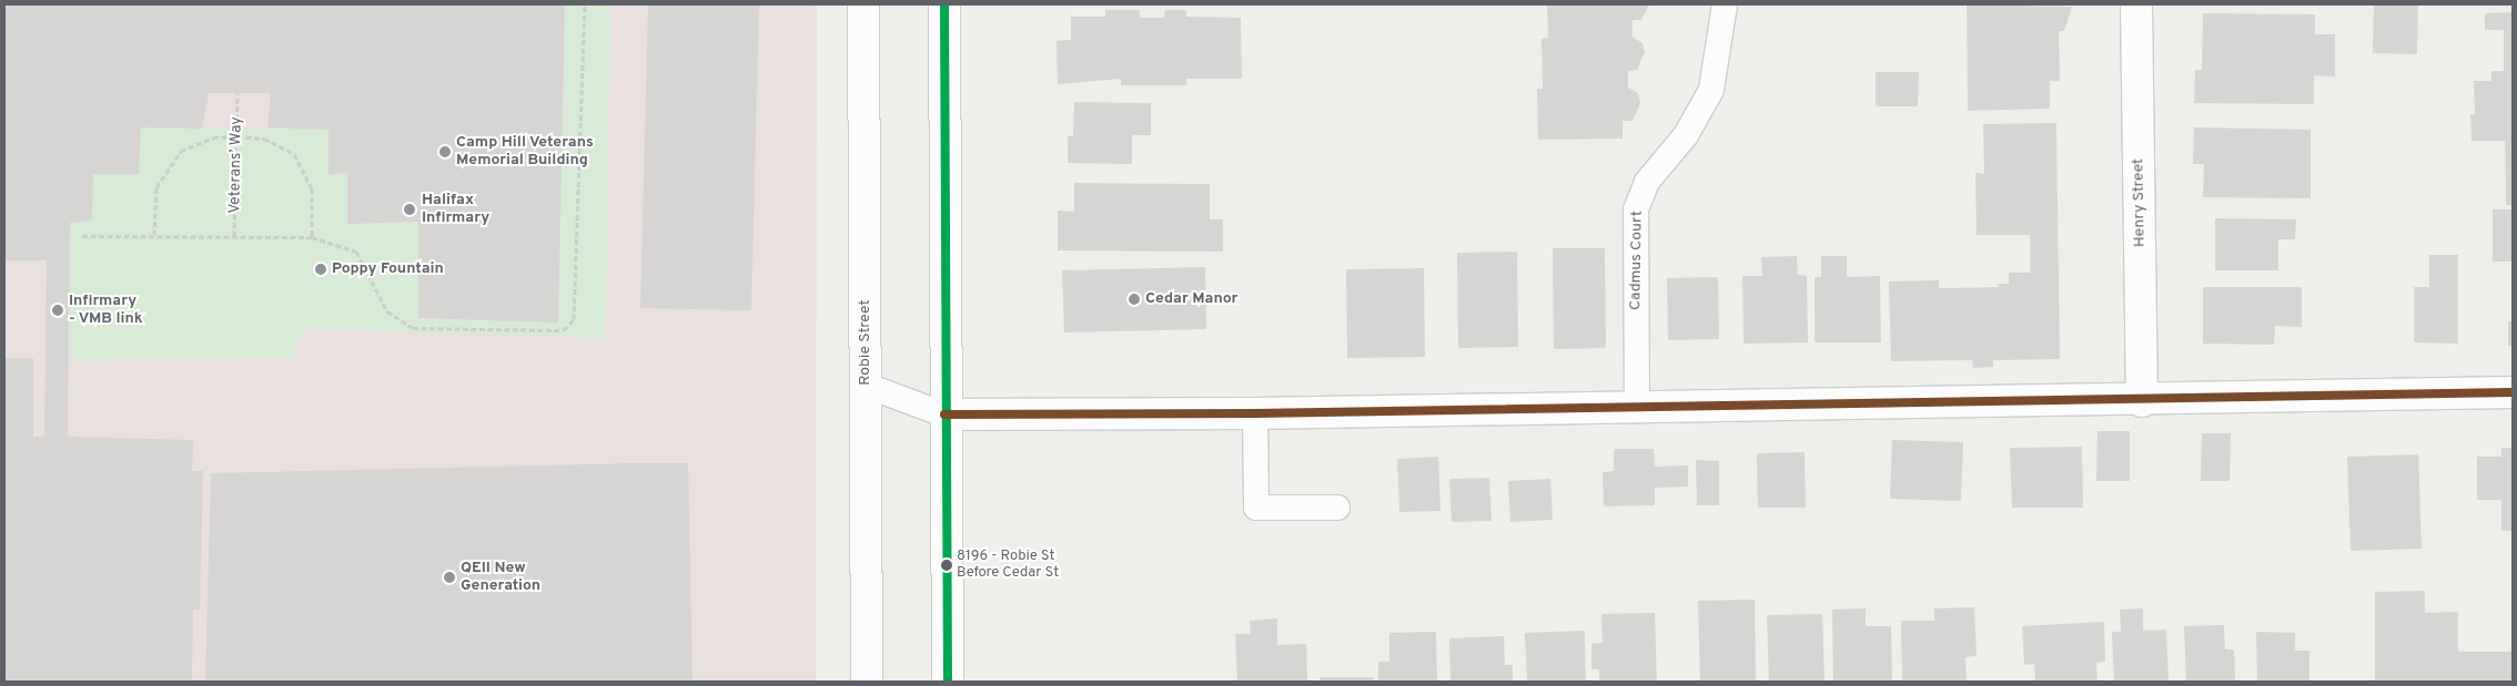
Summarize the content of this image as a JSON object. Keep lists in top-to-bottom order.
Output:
{
  "streets": {
    "street": ["Henry Street", "Robie Street"],
    "lane": ["Cadmus Court"],
    "path": ["Veterans’ Way"]
  },
  "places": [
    "Camp Hill Veterans Memorial Building",
    "Halifax Infirmary",
    "Poppy Fountain",
    "Cedar Manor",
    "Infirmary - VMB link",
    "8196 - Robie St Before Cedar St",
    "QEII New Generation"
  ]
}
